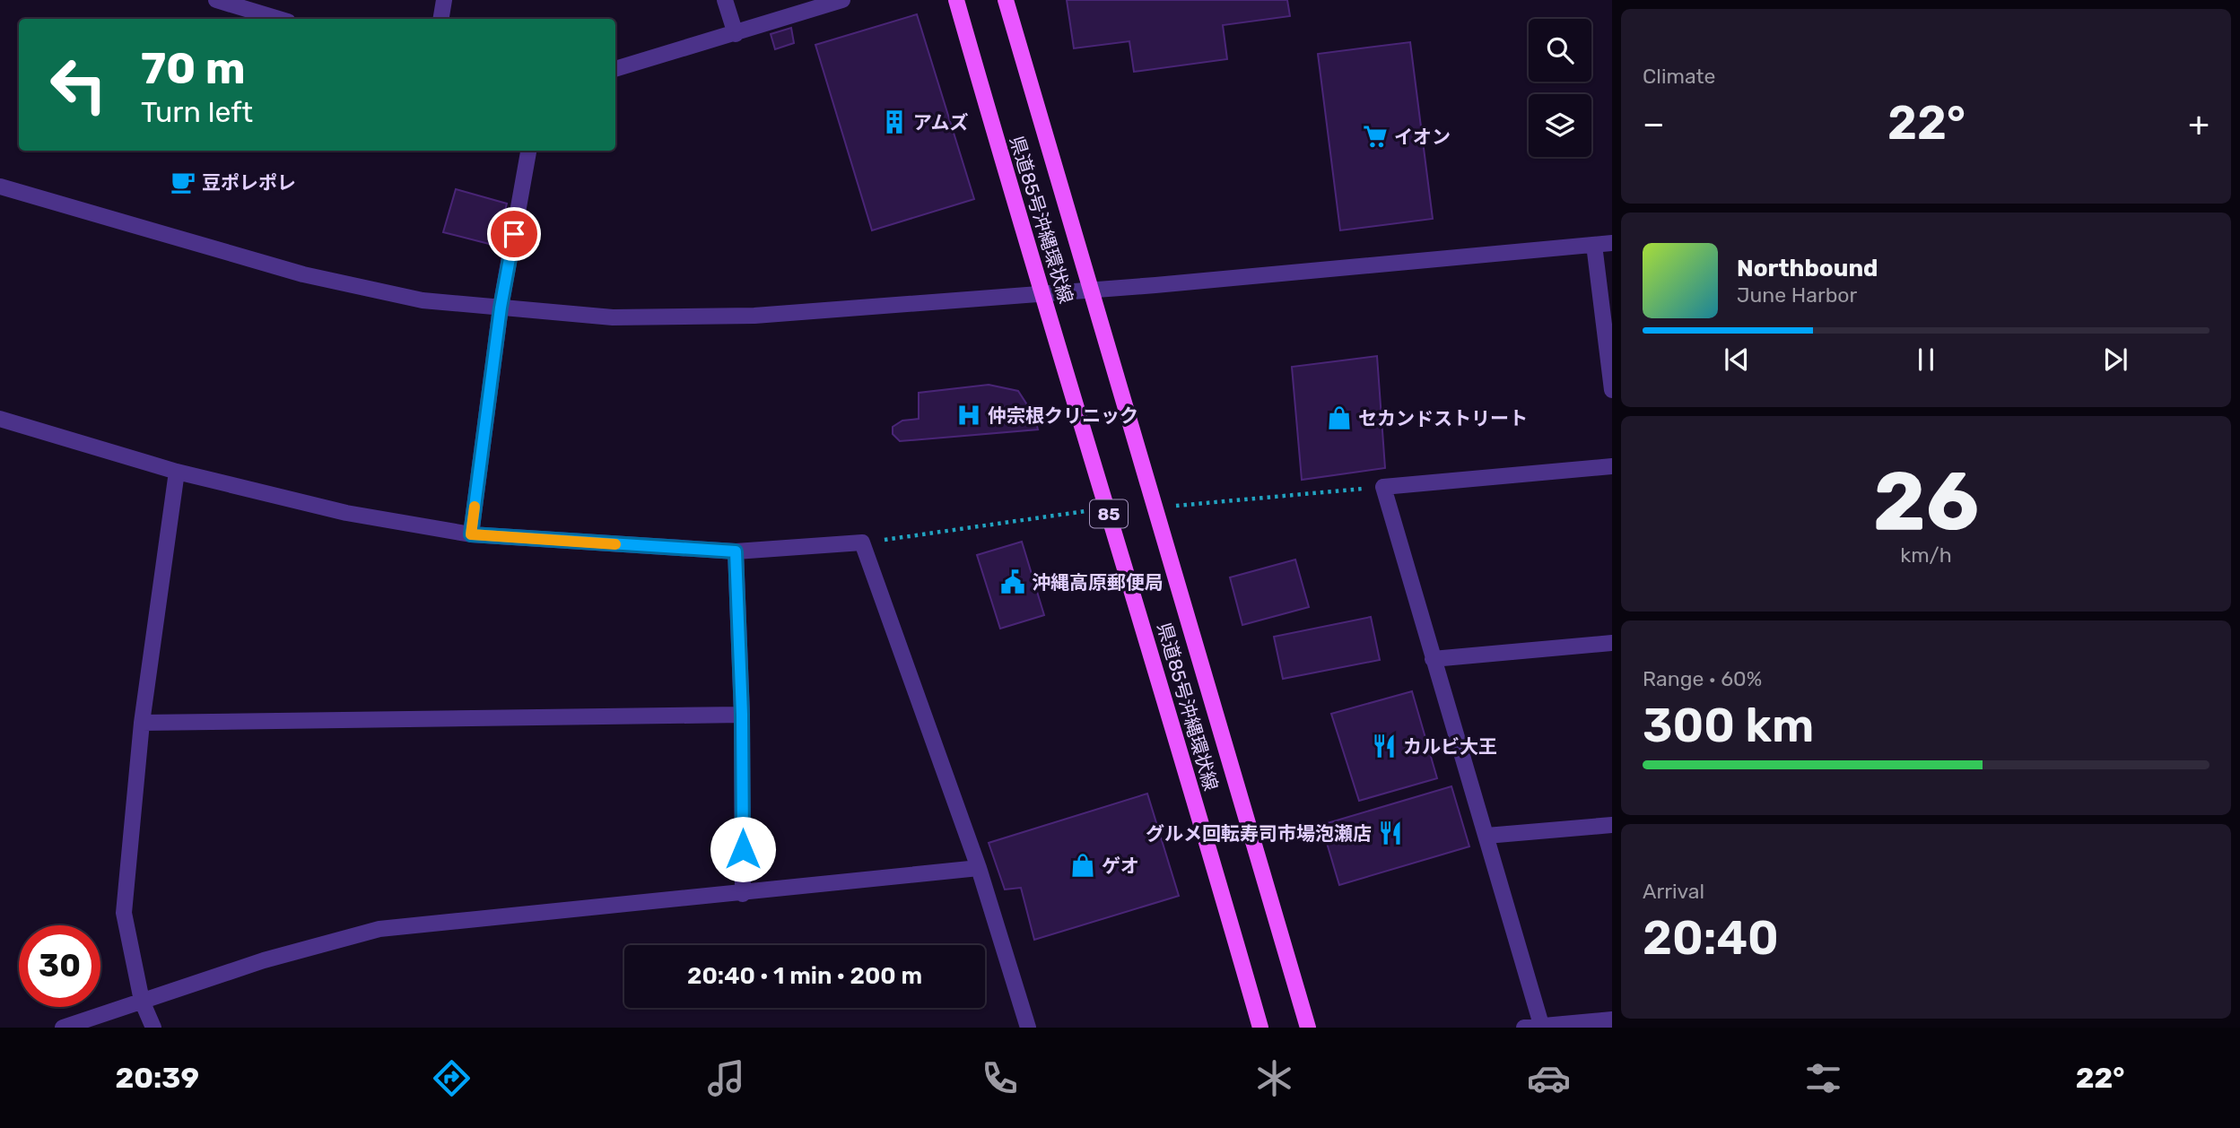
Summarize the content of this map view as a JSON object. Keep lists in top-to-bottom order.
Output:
{
  "streets": {
    "main road": ["県道85号沖縄環状線", "85"]
  },
  "places": {
    "building": ["アムズ"],
    "supermarket": ["イオン"],
    "cafe": ["豆ポレポレ"],
    "hospital": ["仲宗根クリニック"],
    "shop": ["セカンドストリート", "ゲオ"],
    "public building": ["沖縄高原郵便局"],
    "restaurant": ["カルビ大王", "グルメ回転寿司市場泡瀬店"]
  },
  "page": {
    "tile": [
      "Climate",
      ["26", "km/h"],
      ["Range · 60%", "300 km"],
      ["Arrival", "20:40"]
    ],
    "turn": ["70 m", "Turn left"],
    "heat": ["−", "22°", "+"],
    "song": ["Northbound", "June Harbor"],
    "limit": "30",
    "trip": "20:40 · 1 min · 200 m",
    "tabs": ["20:39", "22°"]
  }
}
